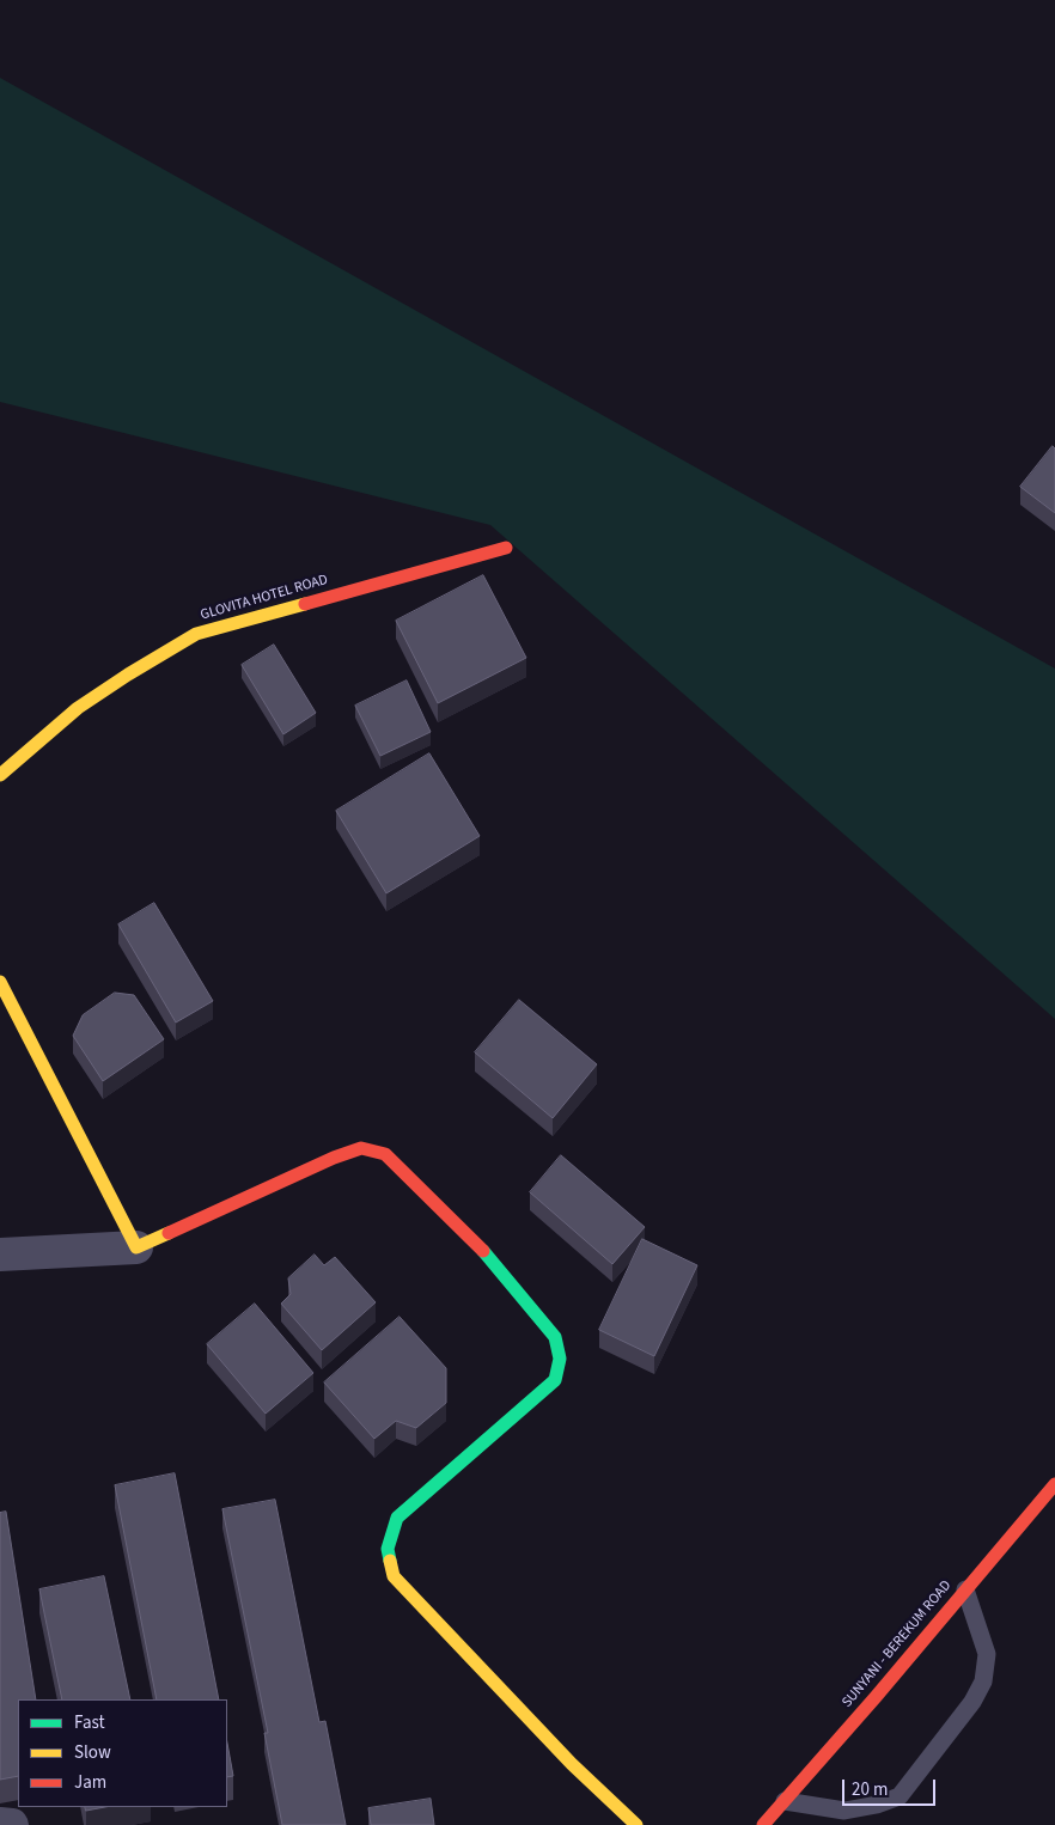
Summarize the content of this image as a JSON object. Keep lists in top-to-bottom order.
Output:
{
  "streets": {
    "street": ["GLOVITA HOTEL ROAD", "SUNYANI - BEREKUM ROAD"]
  },
  "legend": ["Fast", "Slow", "Jam"],
  "scale_bar": "20 m"
}
